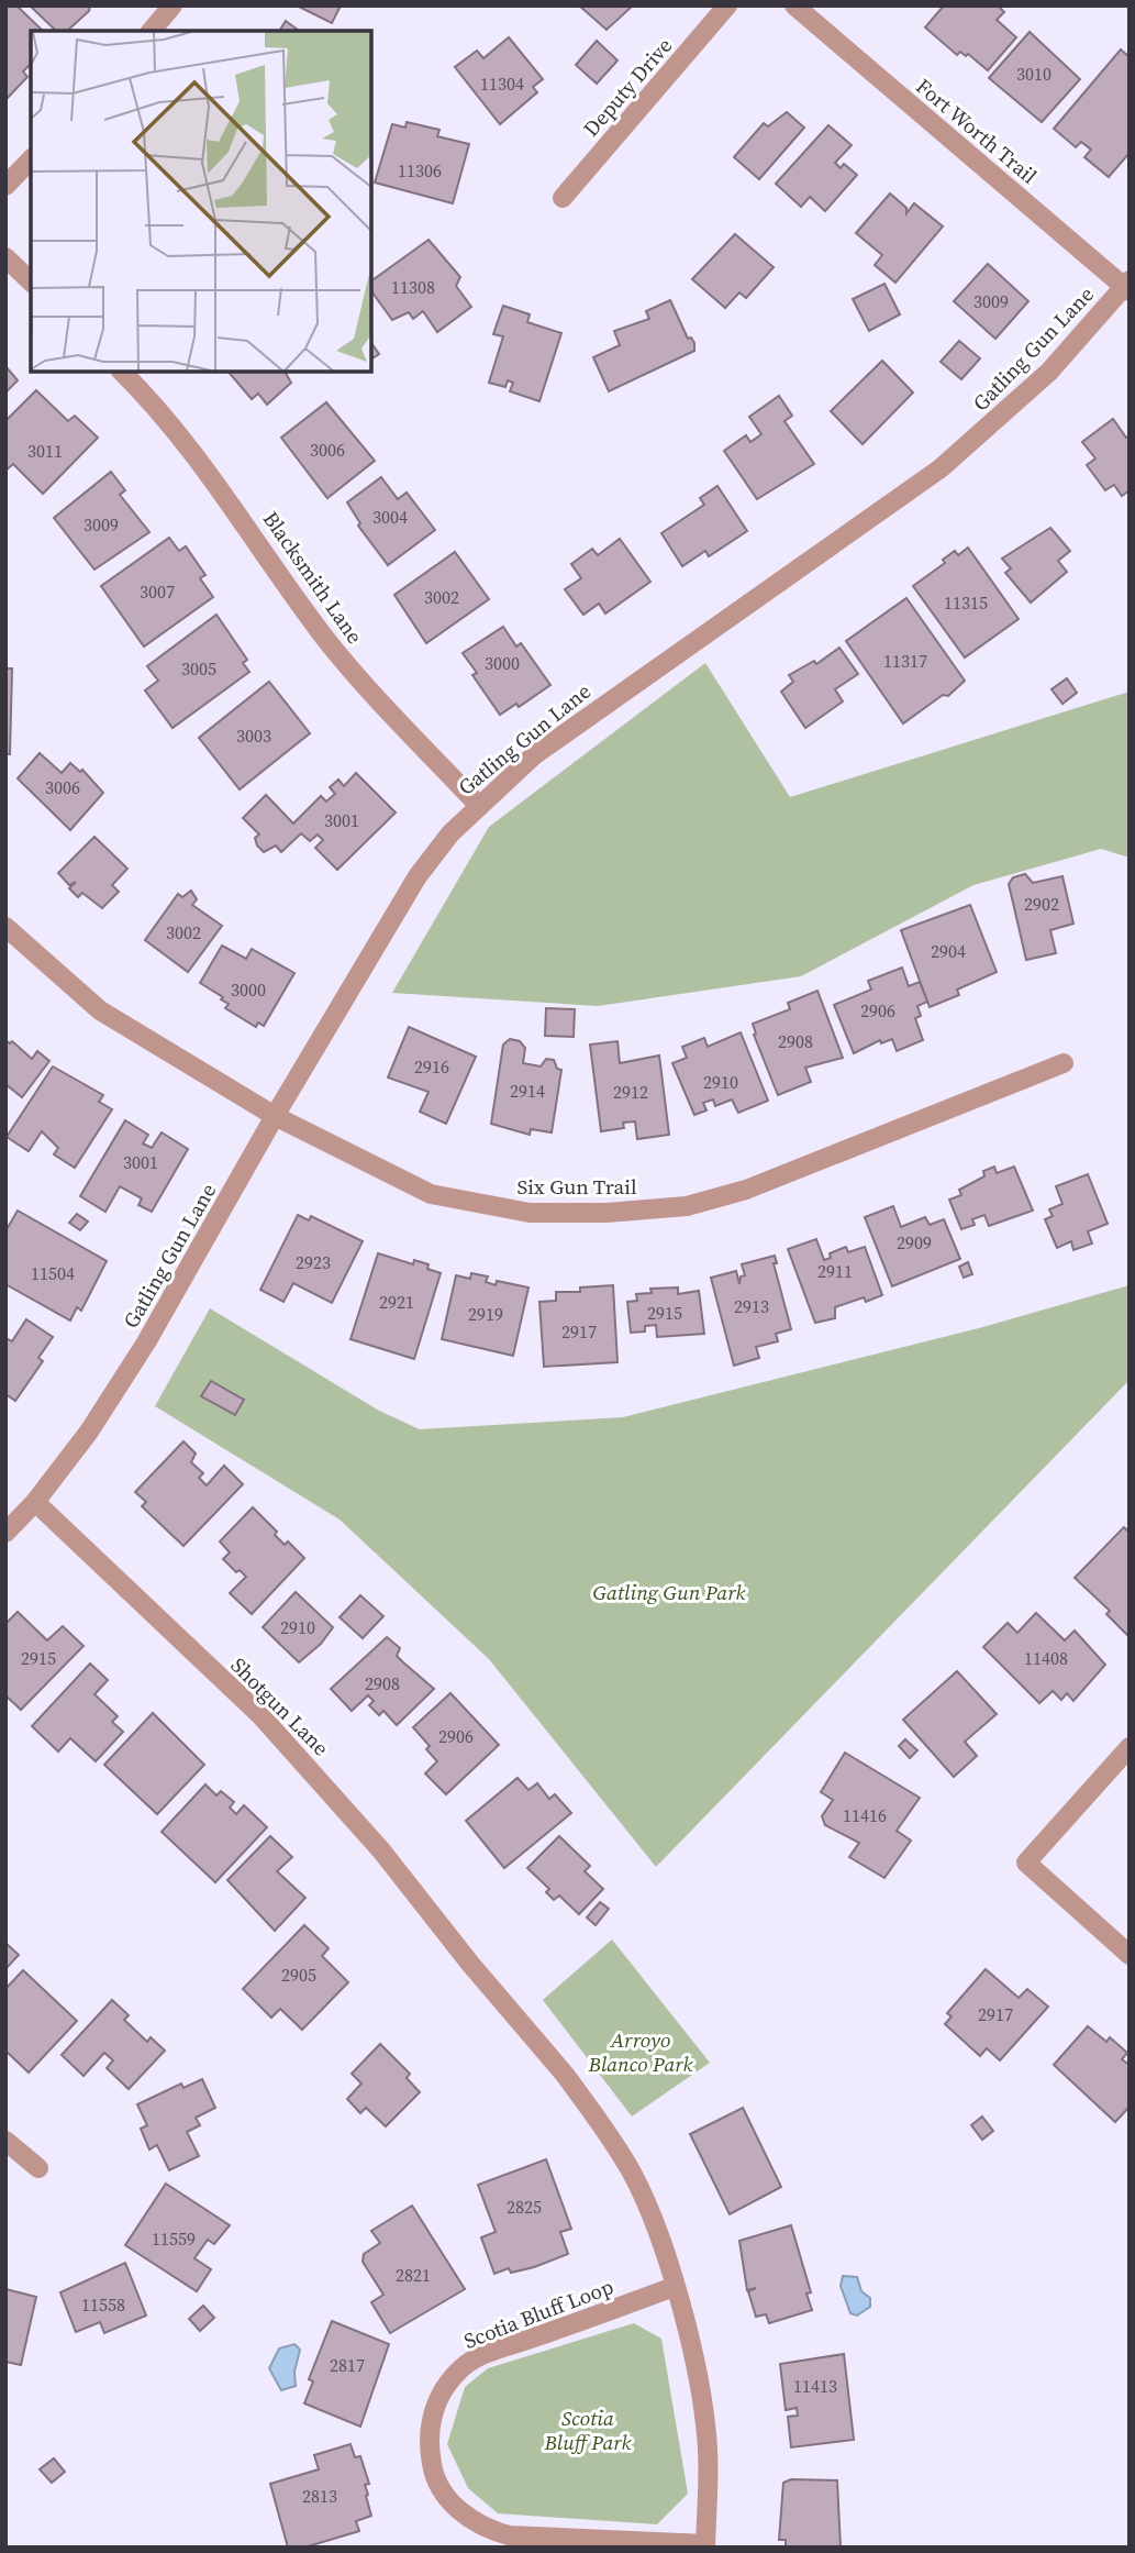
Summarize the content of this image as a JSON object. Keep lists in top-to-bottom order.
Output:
{
  "streets": {
    "street": [
      "Deputy Drive",
      "Fort Worth Trail",
      "Gatling Gun Lane",
      "Blacksmith Lane",
      "Six Gun Trail",
      "Shotgun Lane",
      "Scotia Bluff Loop"
    ]
  },
  "crossings": [
    ["Fort Worth Trail", "Gatling Gun Lane"],
    ["Gatling Gun Lane", "Blacksmith Lane"],
    ["Gatling Gun Lane", "Six Gun Trail"],
    ["Gatling Gun Lane", "Shotgun Lane"],
    ["Shotgun Lane", "Scotia Bluff Loop"]
  ],
  "parks": ["Gatling Gun Park", "Arroyo Blanco Park", "Scotia Bluff Park"],
  "house_numbers": [
    "3010",
    "11304",
    "11306",
    "11308",
    "3009",
    "3006",
    "3011",
    "3004",
    "3009",
    "3007",
    "3002",
    "11315",
    "11317",
    "3000",
    "3005",
    "3003",
    "3006",
    "3001",
    "2902",
    "3002",
    "2904",
    "3000",
    "2906",
    "2908",
    "2916",
    "2910",
    "2914",
    "2912",
    "3001",
    "2909",
    "2923",
    "2911",
    "11504",
    "2921",
    "2913",
    "2915",
    "2919",
    "2917",
    "2910",
    "2915",
    "11408",
    "2908",
    "2906",
    "11416",
    "2905",
    "2917",
    "2825",
    "11559",
    "2821",
    "11558",
    "2817",
    "11413",
    "2813"
  ]
}
